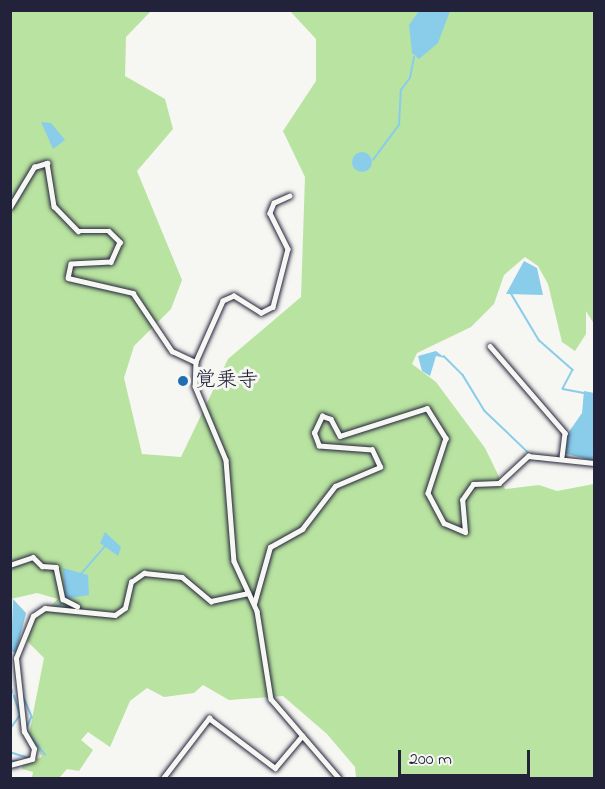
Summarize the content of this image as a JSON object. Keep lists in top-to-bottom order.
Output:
{
  "places": ["覚乗寺"],
  "scale_bar": "200 m"
}
